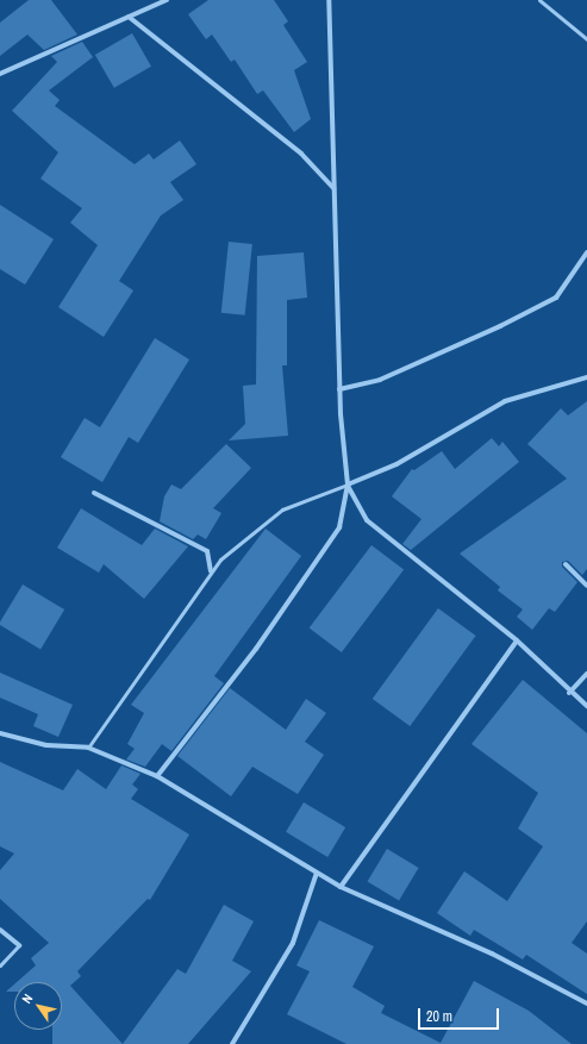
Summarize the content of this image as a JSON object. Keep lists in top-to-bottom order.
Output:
{
  "scale_bar": "20 m",
  "north": "top left"
}
